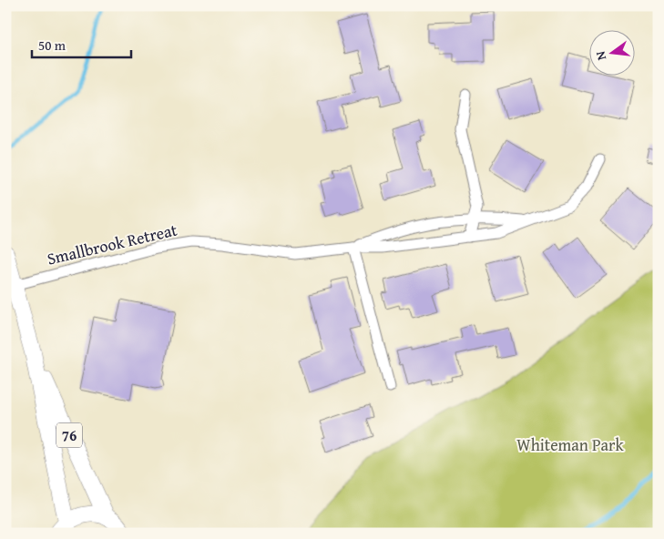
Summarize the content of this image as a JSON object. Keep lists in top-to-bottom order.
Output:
{
  "streets": {
    "main road": ["76"],
    "street": ["Smallbrook Retreat"]
  },
  "crossings": [
    ["Smallbrook Retreat", "76"]
  ],
  "parks": ["Whiteman Park"],
  "scale_bar": "50 m",
  "north": "left"
}
